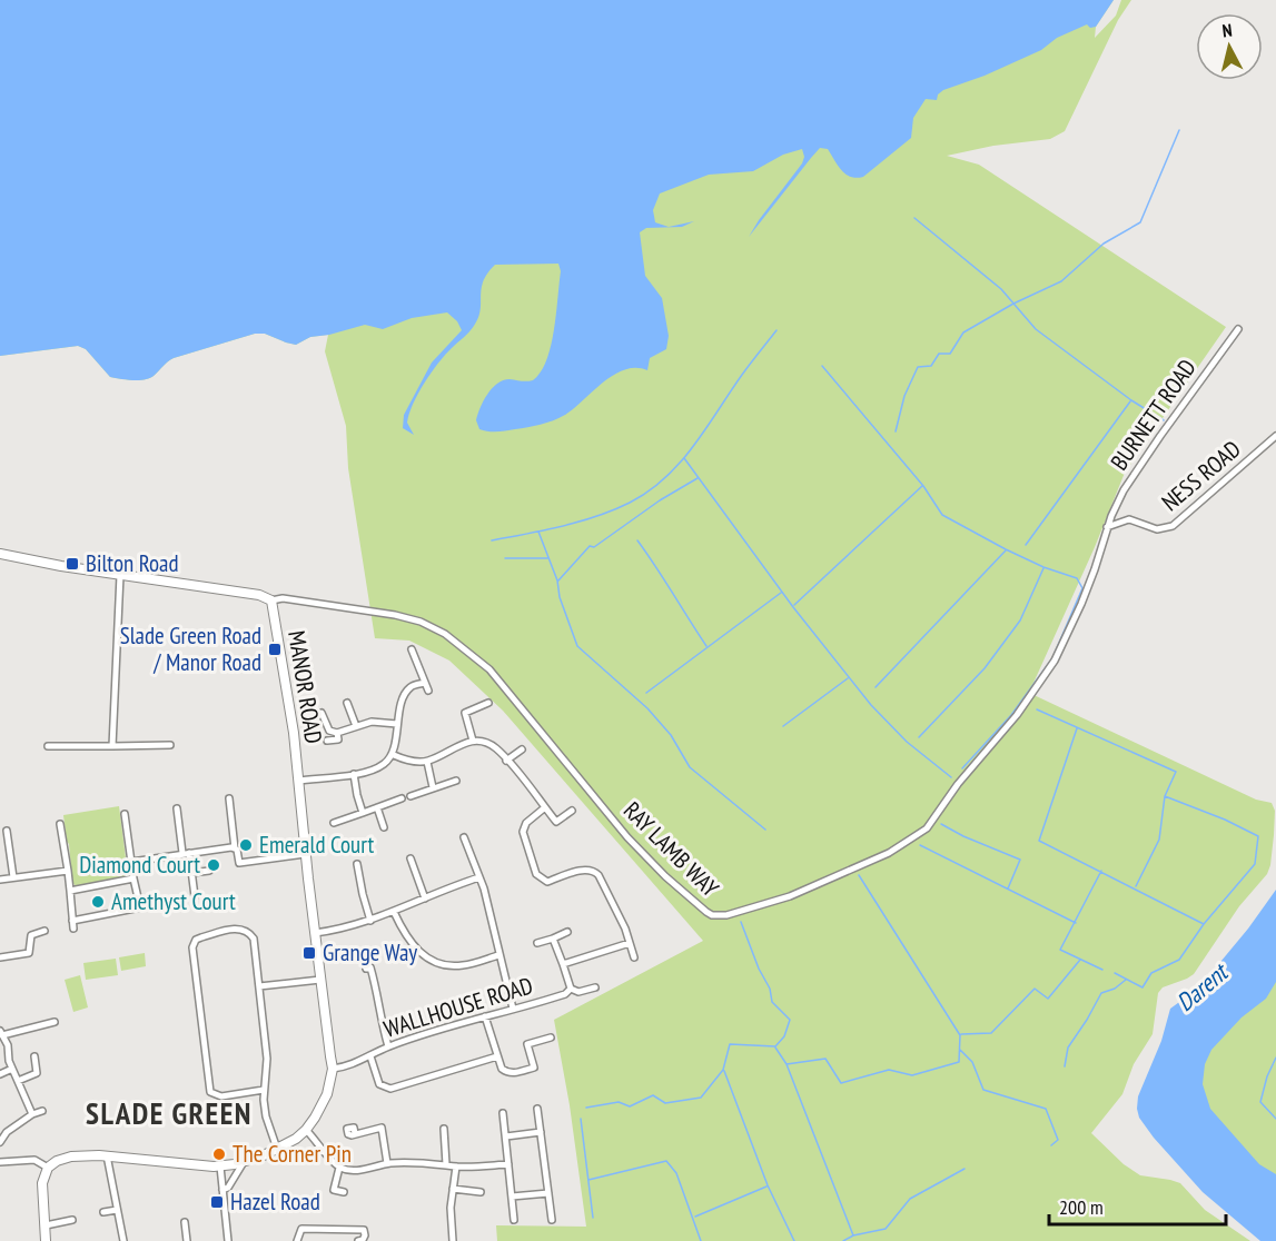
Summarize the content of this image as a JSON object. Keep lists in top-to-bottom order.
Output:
{
  "streets": {
    "street": [
      "BURNETT ROAD",
      "NESS ROAD",
      "MANOR ROAD",
      "RAY LAMB WAY",
      "WALLHOUSE ROAD"
    ]
  },
  "crossings": [
    ["BURNETT ROAD", "NESS ROAD"],
    ["BURNETT ROAD", "RAY LAMB WAY"],
    ["MANOR ROAD", "RAY LAMB WAY"],
    ["MANOR ROAD", "WALLHOUSE ROAD"]
  ],
  "districts": ["SLADE GREEN"],
  "water": ["Darent"],
  "places": {
    "transit": [
      "Bilton Road",
      "Slade Green Road / Manor Road",
      "Grange Way",
      "Hazel Road"
    ],
    "other": [
      "Emerald Court",
      "Diamond Court",
      "Amethyst Court",
      "The Corner Pin"
    ]
  },
  "scale_bar": "200 m",
  "north": "top"
}
